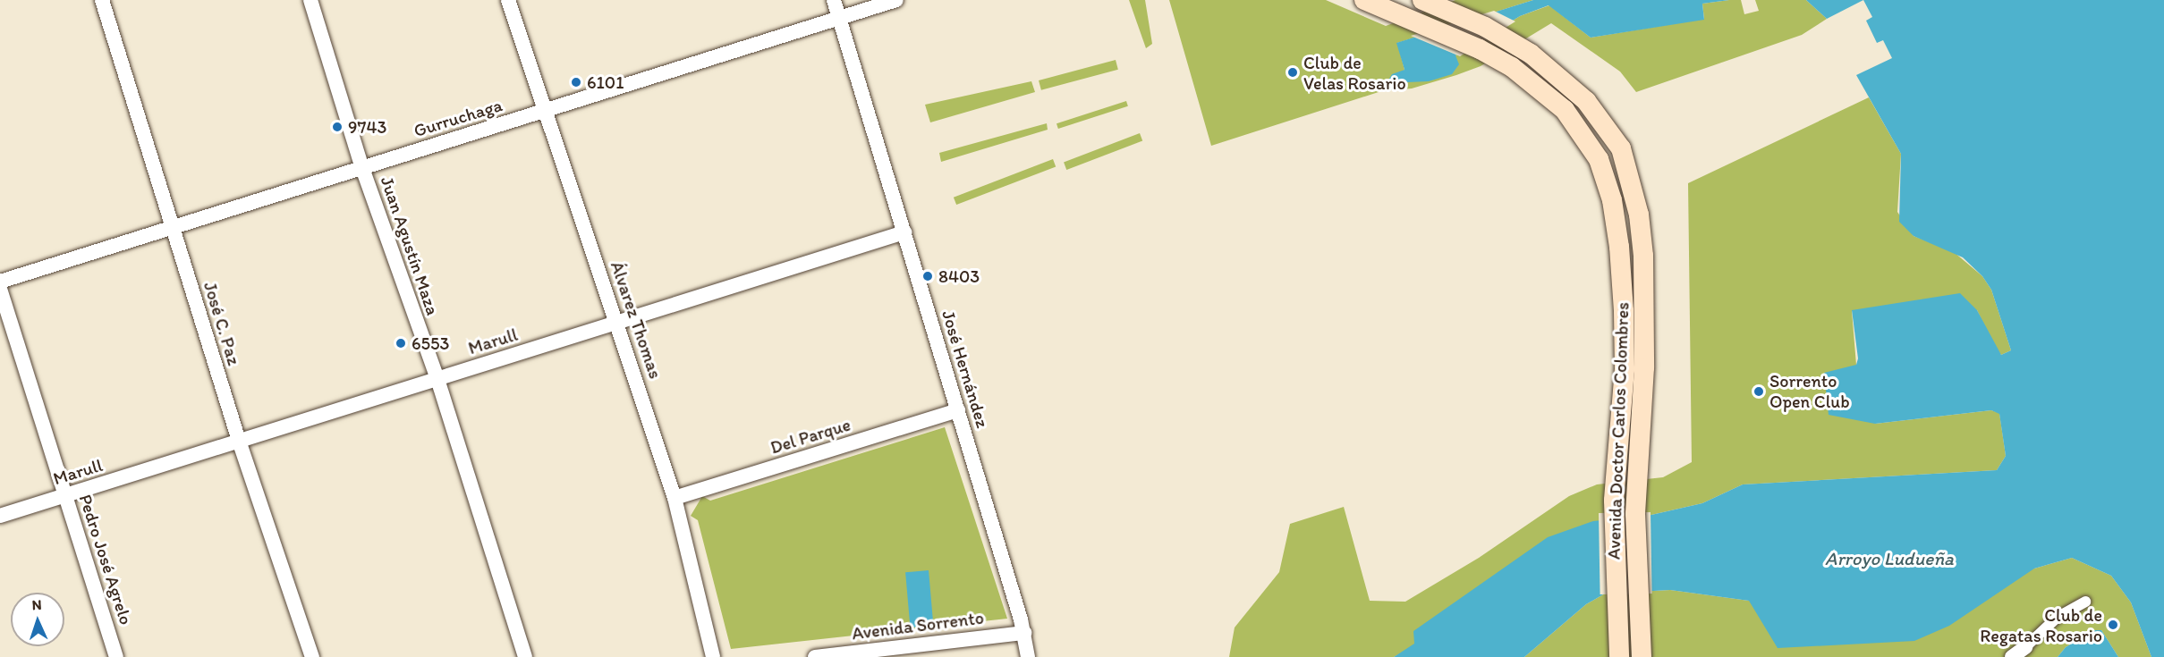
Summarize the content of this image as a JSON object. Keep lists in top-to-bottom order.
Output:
{
  "streets": {
    "main road": ["Avenida Doctor Carlos Colombres"],
    "street": [
      "Gurruchaga",
      "Juan Agustín Maza",
      "Álvarez Thomas",
      "José C. Paz",
      "Marull",
      "José Hernández",
      "Del Parque",
      "Pedro José Agrelo",
      "Avenida Sorrento"
    ]
  },
  "crossings": [
    ["Gurruchaga", "Juan Agustín Maza"],
    ["Gurruchaga", "Álvarez Thomas"],
    ["Gurruchaga", "José C. Paz"],
    ["Gurruchaga", "José Hernández"],
    ["Juan Agustín Maza", "Marull"],
    ["Álvarez Thomas", "Marull"],
    ["Álvarez Thomas", "Del Parque"],
    ["José C. Paz", "Marull"],
    ["Marull", "José Hernández"],
    ["Marull", "Pedro José Agrelo"],
    ["José Hernández", "Del Parque"],
    ["José Hernández", "Avenida Sorrento"]
  ],
  "water": ["Arroyo Ludueña"],
  "places": [
    "Club de Velas Rosario",
    "6101",
    "9743",
    "8403",
    "6553",
    "Sorrento Open Club",
    "Club de Regatas Rosario"
  ],
  "north": "top"
}
